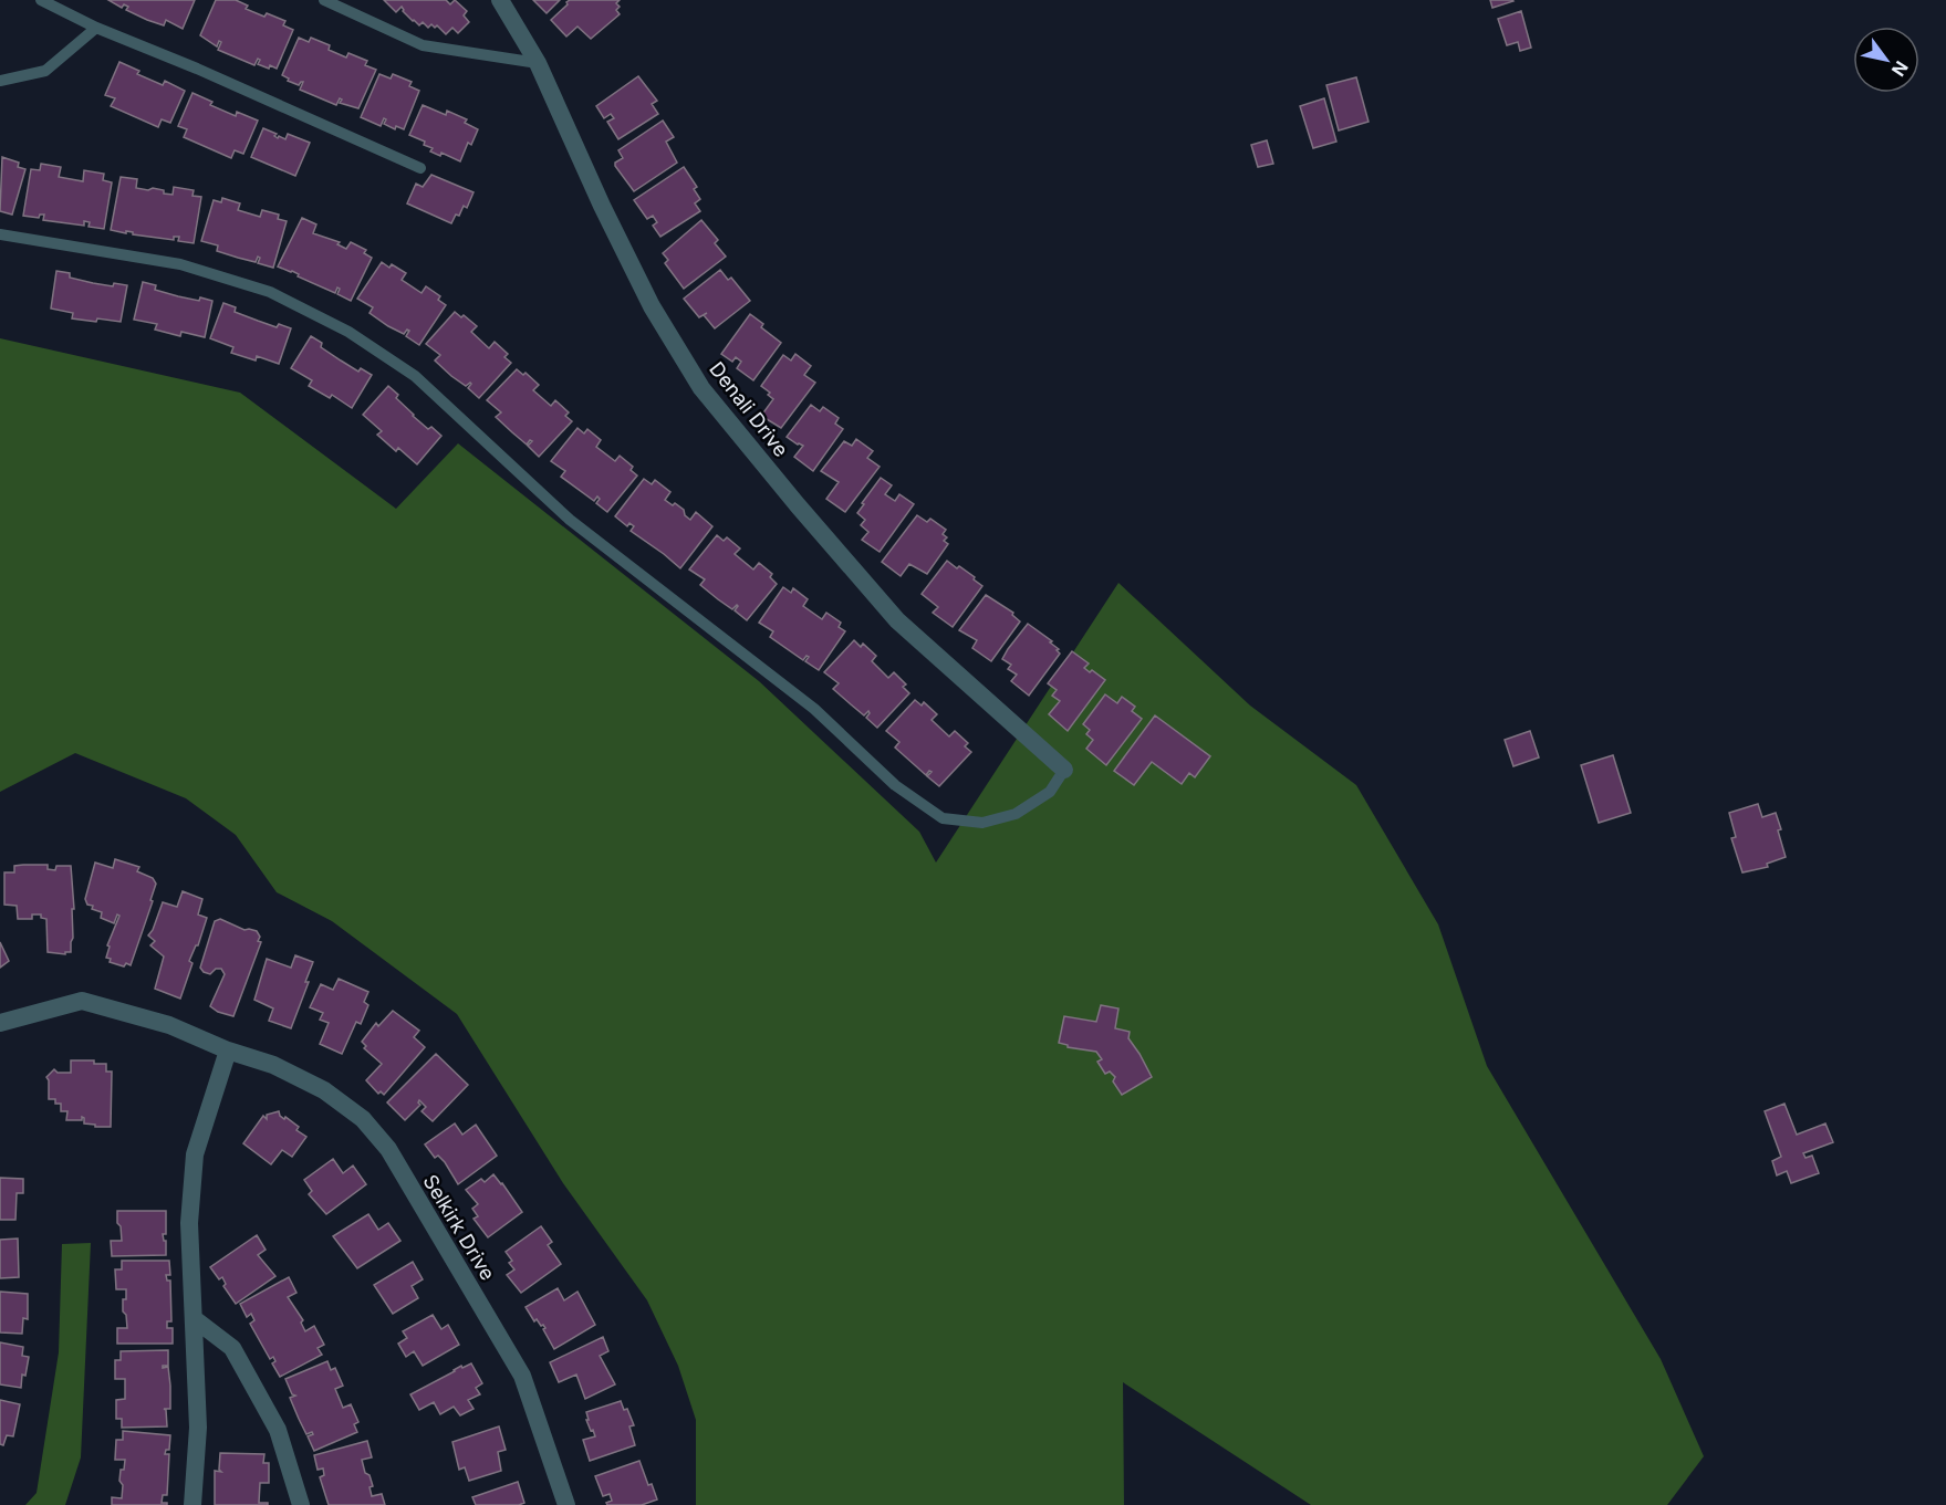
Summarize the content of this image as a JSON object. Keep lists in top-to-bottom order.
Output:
{
  "streets": {
    "street": ["Denali Drive", "Selkirk Drive"]
  },
  "north": "bottom right"
}
